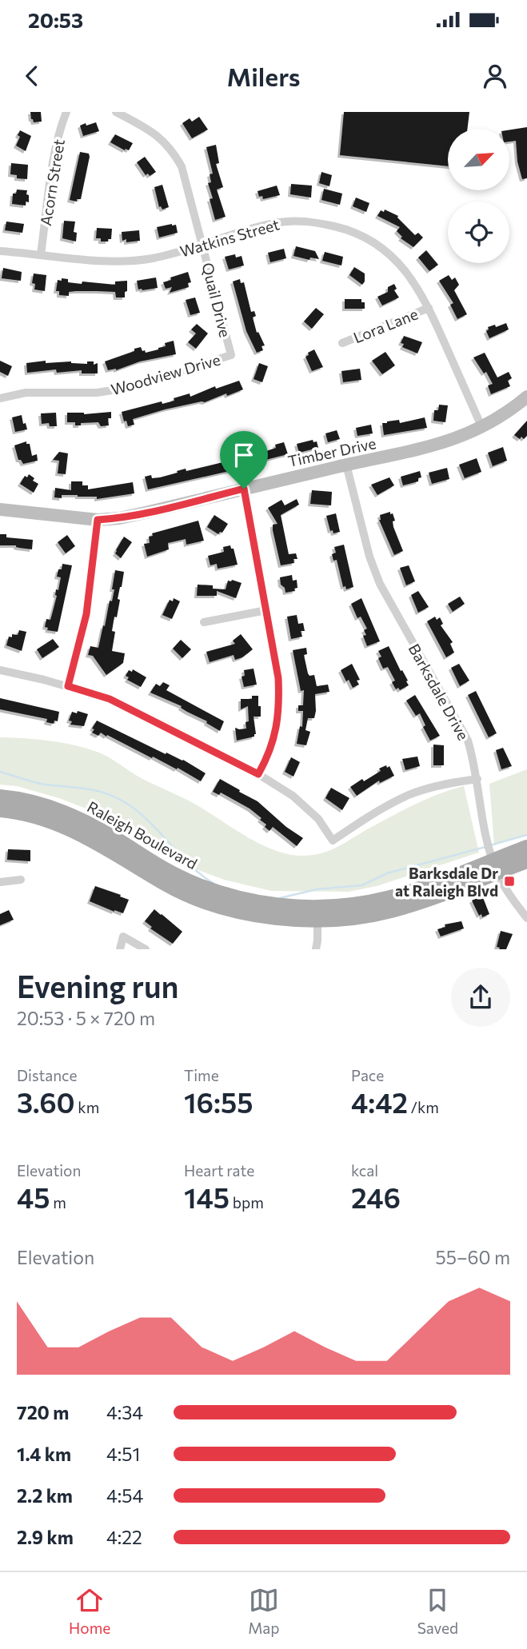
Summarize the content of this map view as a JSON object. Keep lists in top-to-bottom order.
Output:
{
  "streets": {
    "main road": ["Raleigh Boulevard"],
    "street": [
      "Acorn Street",
      "Watkins Street",
      "Quail Drive",
      "Lora Lane",
      "Woodview Drive",
      "Timber Drive",
      "Barksdale Drive"
    ]
  },
  "crossings": [
    ["Acorn Street", "Watkins Street"],
    ["Watkins Street", "Quail Drive"],
    ["Watkins Street", "Lora Lane"],
    ["Watkins Street", "Timber Drive"],
    ["Quail Drive", "Woodview Drive"],
    ["Timber Drive", "Barksdale Drive"],
    ["Barksdale Drive", "Raleigh Boulevard"]
  ],
  "places": {
    "transit": ["Barksdale Dr at Raleigh Blvd"]
  },
  "north": "top right",
  "page": {
    "status": "20:53",
    "header": "Milers",
    "heading": ["Evening run", "20:53 · 5 × 720 m"],
    "stats": [
      ["Distance", "3.60 km"],
      ["Time", "16:55"],
      ["Pace", "4:42 /km"],
      ["Elevation", "45 m"],
      ["Heart rate", "145 bpm"],
      ["kcal", "246"]
    ],
    "chart": ["Elevation", "55–60 m"],
    "list": [
      {
        "name": "720 m",
        "note": "4:34"
      },
      {
        "name": "1.4 km",
        "note": "4:51"
      },
      {
        "name": "2.2 km",
        "note": "4:54"
      },
      {
        "name": "2.9 km",
        "note": "4:22"
      }
    ],
    "tabs": ["Home", "Map", "Saved"]
  }
}
